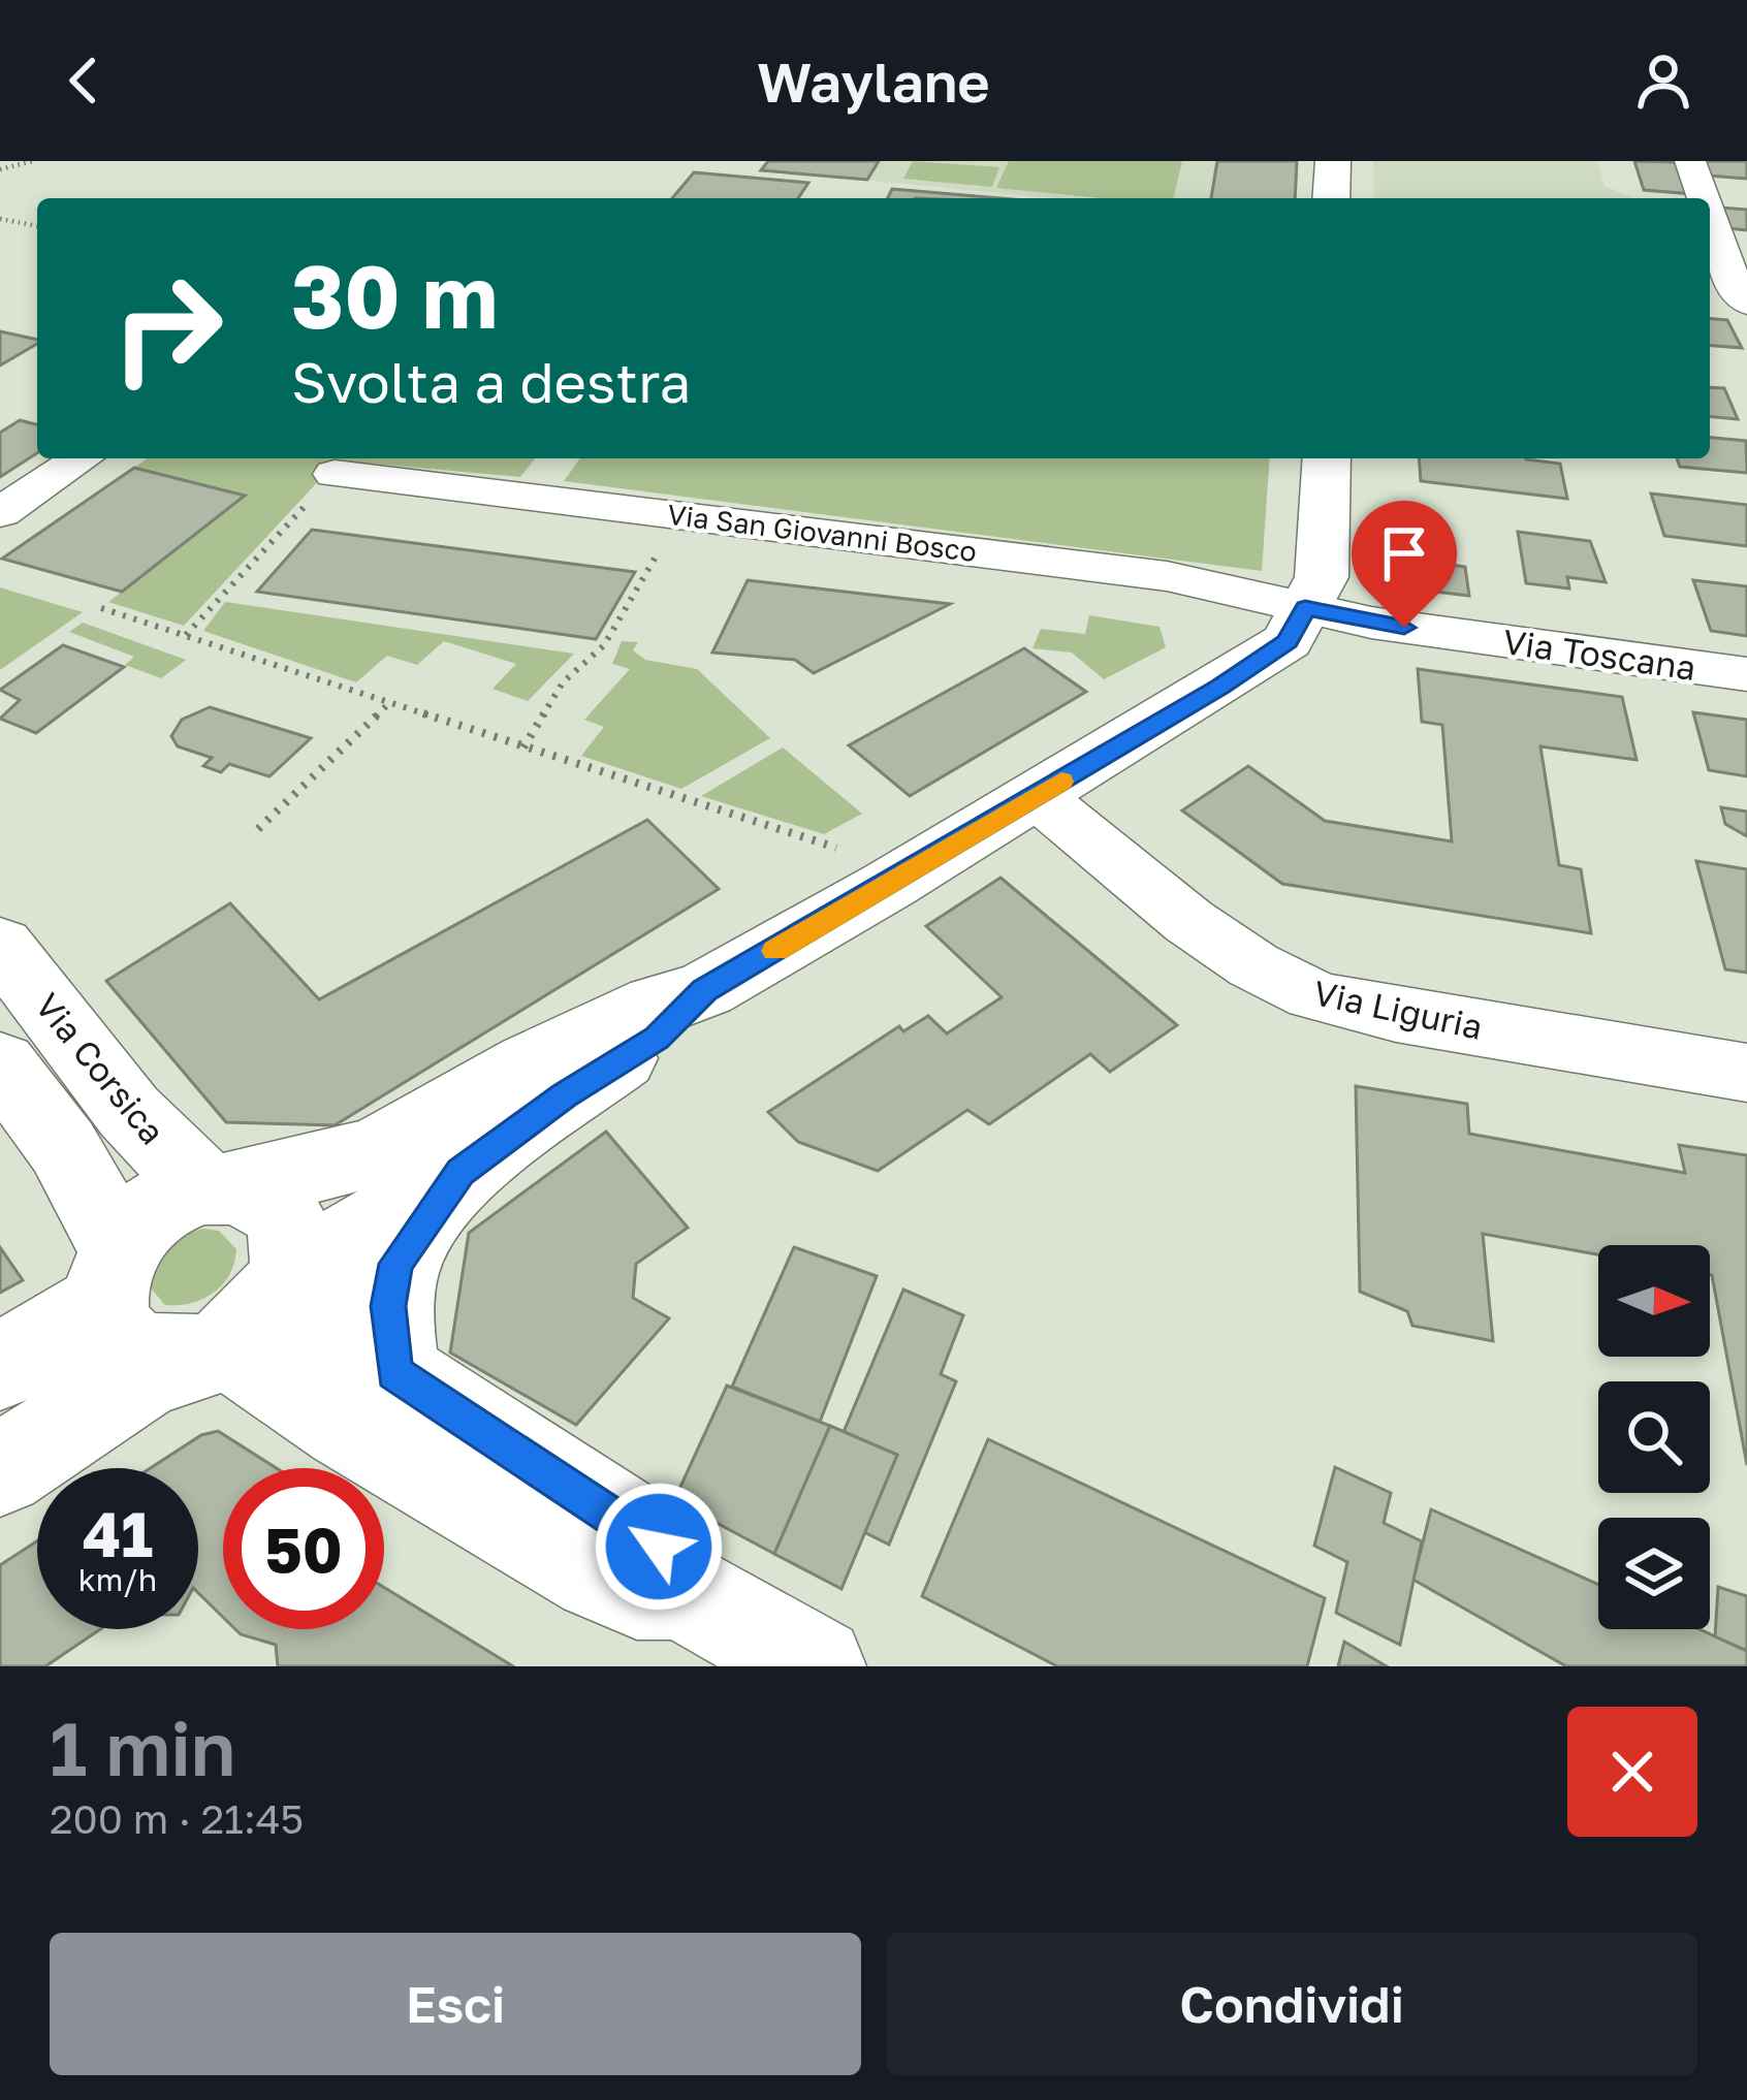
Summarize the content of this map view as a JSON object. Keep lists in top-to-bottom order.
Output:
{
  "streets": {
    "street": [
      "Via San Giovanni Bosco",
      "Via Toscana",
      "Via Liguria",
      "Via Corsica"
    ]
  },
  "crossings": [
    ["Via San Giovanni Bosco", "Via Toscana"]
  ],
  "north": "right",
  "page": {
    "header": "Waylane",
    "turn": ["30 m", "Svolta a destra"],
    "speed": "41 km/h",
    "limit": "50",
    "heading": ["1 min", "200 m · 21:45"],
    "buttons": ["Esci", "Condividi"]
  }
}
